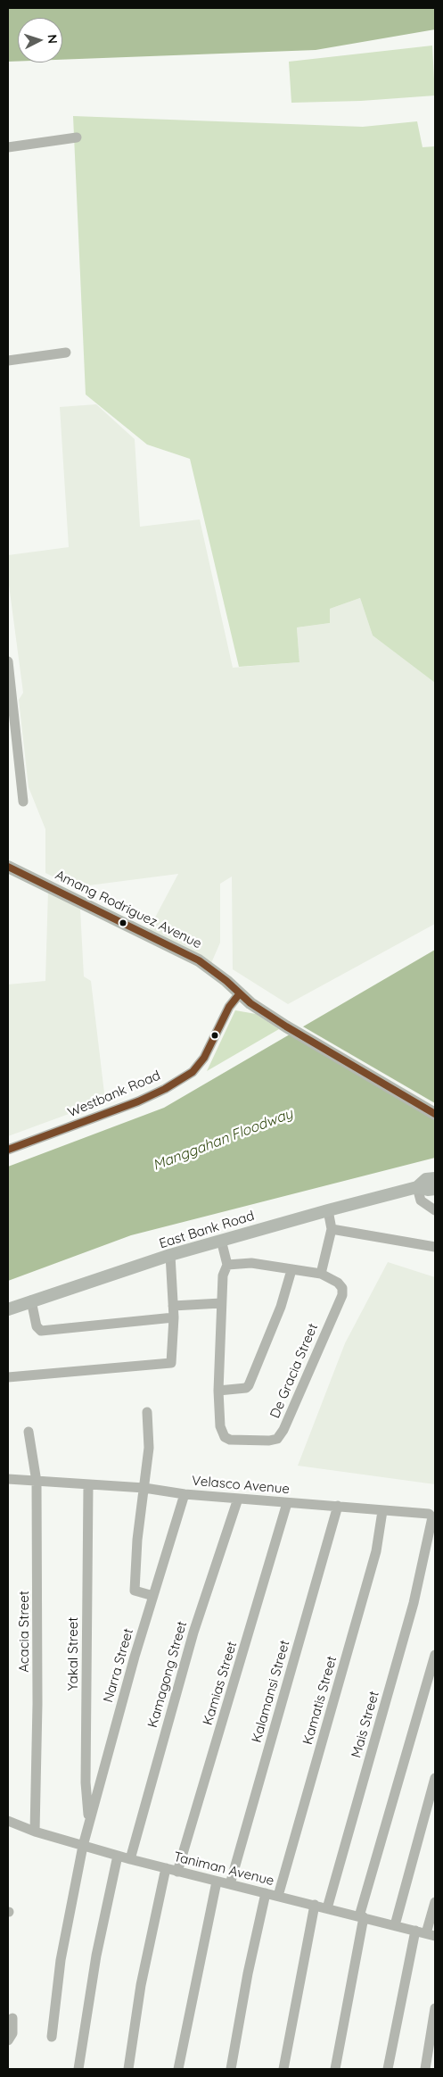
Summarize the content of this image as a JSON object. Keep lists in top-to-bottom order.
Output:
{
  "streets": {
    "main road": ["Amang Rodriguez Avenue", "East Bank Road"],
    "street": [
      "Westbank Road",
      "De Gracia Street",
      "Velasco Avenue",
      "Acacia Street",
      "Yakal Street",
      "Narra Street",
      "Kamagong Street",
      "Kamias Street",
      "Kalamansi Street",
      "Kamatis Street",
      "Mais Street",
      "Taniman Avenue"
    ]
  },
  "crossings": [
    ["Amang Rodriguez Avenue", "Westbank Road"],
    ["Velasco Avenue", "Acacia Street"],
    ["Velasco Avenue", "Yakal Street"],
    ["Velasco Avenue", "Narra Street"],
    ["Velasco Avenue", "Kamagong Street"],
    ["Velasco Avenue", "Kamias Street"],
    ["Velasco Avenue", "Kalamansi Street"],
    ["Velasco Avenue", "Kamatis Street"],
    ["Velasco Avenue", "Mais Street"],
    ["Acacia Street", "Taniman Avenue"],
    ["Yakal Street", "Narra Street"],
    ["Narra Street", "Taniman Avenue"],
    ["Kamagong Street", "Taniman Avenue"],
    ["Kamias Street", "Taniman Avenue"],
    ["Kalamansi Street", "Taniman Avenue"],
    ["Kamatis Street", "Taniman Avenue"],
    ["Mais Street", "Taniman Avenue"]
  ],
  "water": ["Manggahan Floodway"],
  "north": "right"
}
